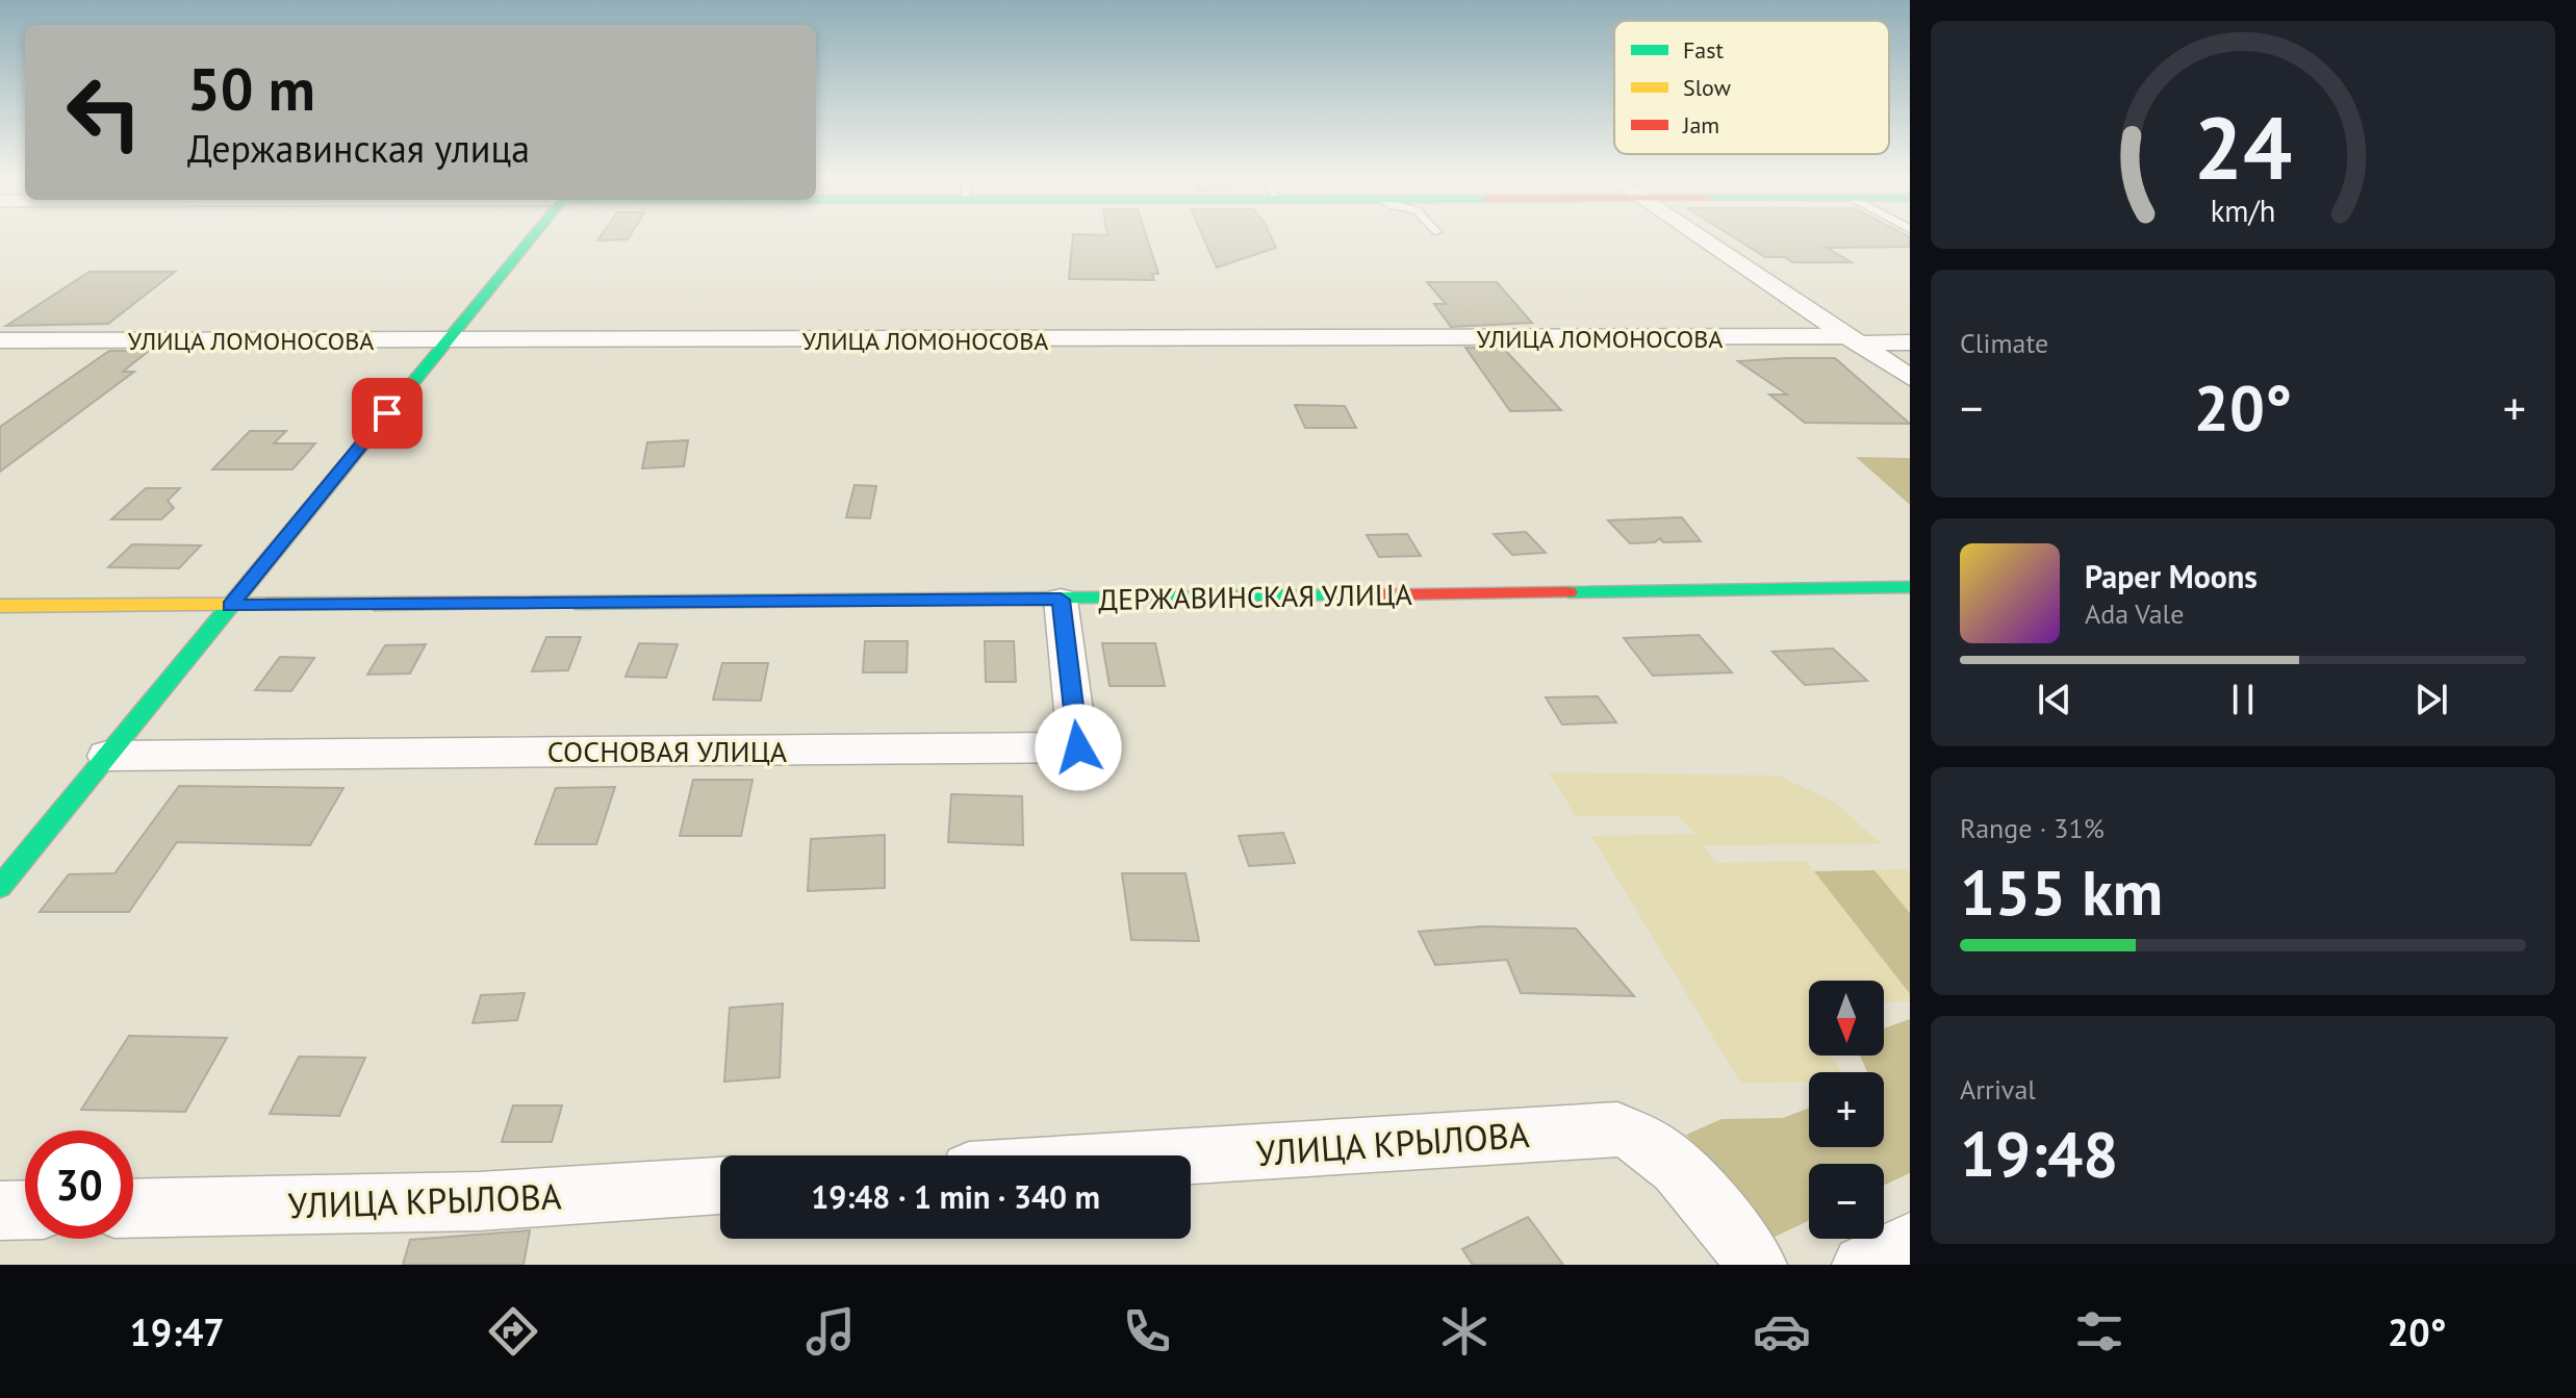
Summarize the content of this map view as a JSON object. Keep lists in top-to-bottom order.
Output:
{
  "streets": {
    "street": [
      "УЛИЦА ЛОМОНОСОВА",
      "ДЕРЖАВИНСКАЯ УЛИЦА",
      "СОСНОВАЯ УЛИЦА",
      "УЛИЦА КРЫЛОВА"
    ]
  },
  "crossings": [
    ["ДЕРЖАВИНСКАЯ УЛИЦА", "СОСНОВАЯ УЛИЦА"]
  ],
  "legend": ["Fast", "Slow", "Jam"],
  "north": "bottom",
  "page": {
    "turn": ["50 m", "Державинская улица"],
    "tile": [
      "Climate",
      ["Range · 31%", "155 km"],
      ["Arrival", "19:48"]
    ],
    "heat": ["−", "20°", "+"],
    "song": ["Paper Moons", "Ada Vale"],
    "map_buttons": ["+", "−"],
    "limit": "30",
    "trip": "19:48 · 1 min · 340 m",
    "tabs": ["19:47", "20°"],
    "gauge": ["24", "km/h"]
  }
}
